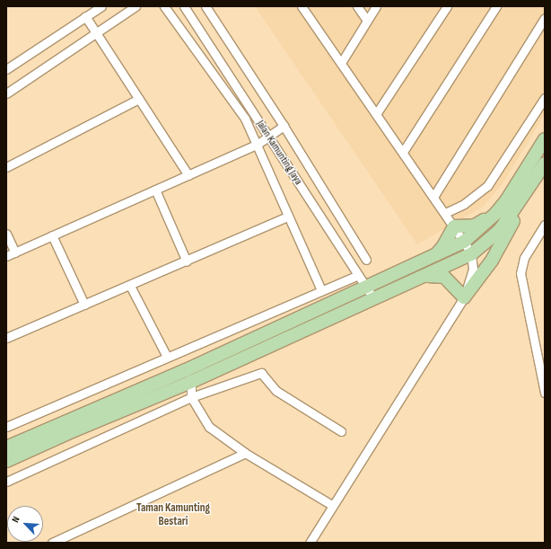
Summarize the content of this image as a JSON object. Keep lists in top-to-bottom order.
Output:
{
  "streets": {
    "street": ["Jalan Kamunting Jaya"]
  },
  "districts": ["Taman Kamunting Bestari"],
  "north": "top left"
}
